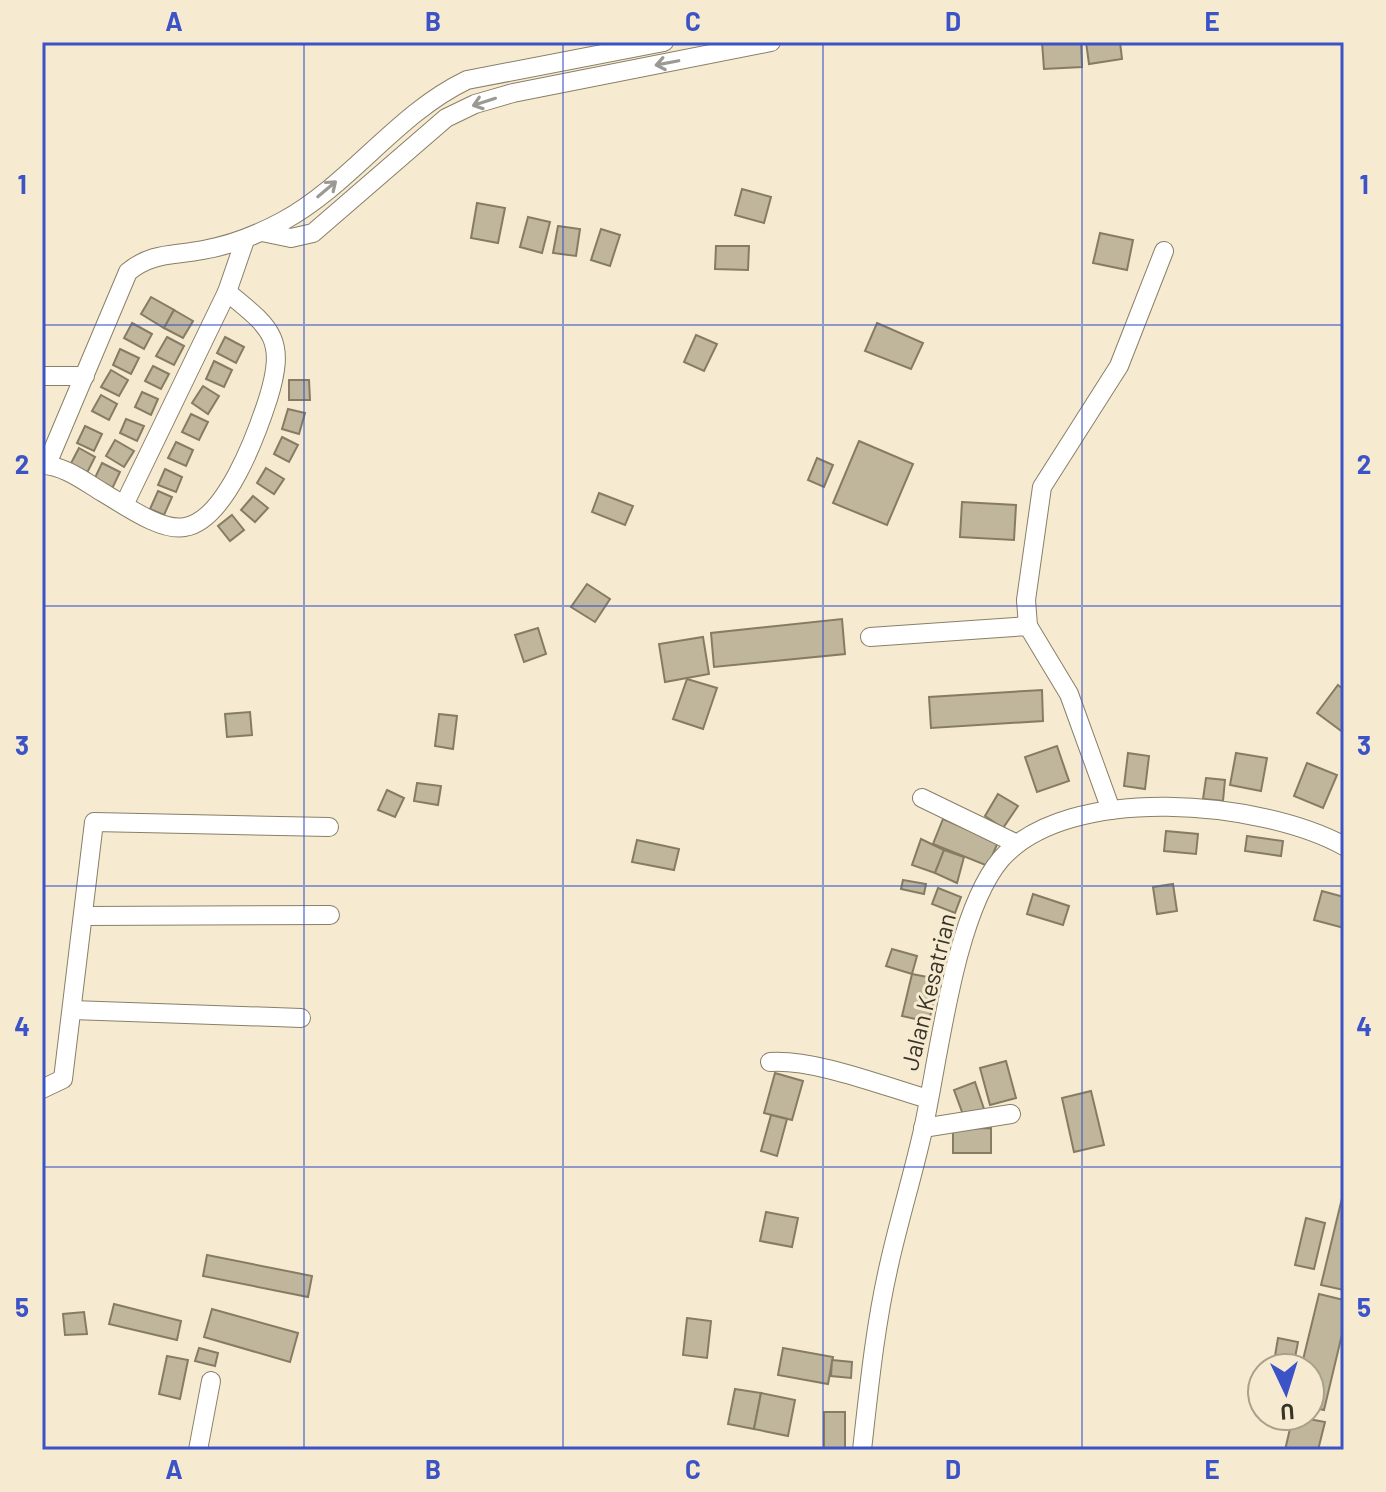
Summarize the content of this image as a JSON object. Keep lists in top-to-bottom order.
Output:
{
  "streets": {
    "street": ["Jalan Kesatrian"]
  },
  "north": "bottom",
  "grid": {
    "columns": [
      "A",
      "B",
      "C",
      "D",
      "E"
    ],
    "rows": [
      "1",
      "2",
      "3",
      "4",
      "5"
    ]
  }
}
